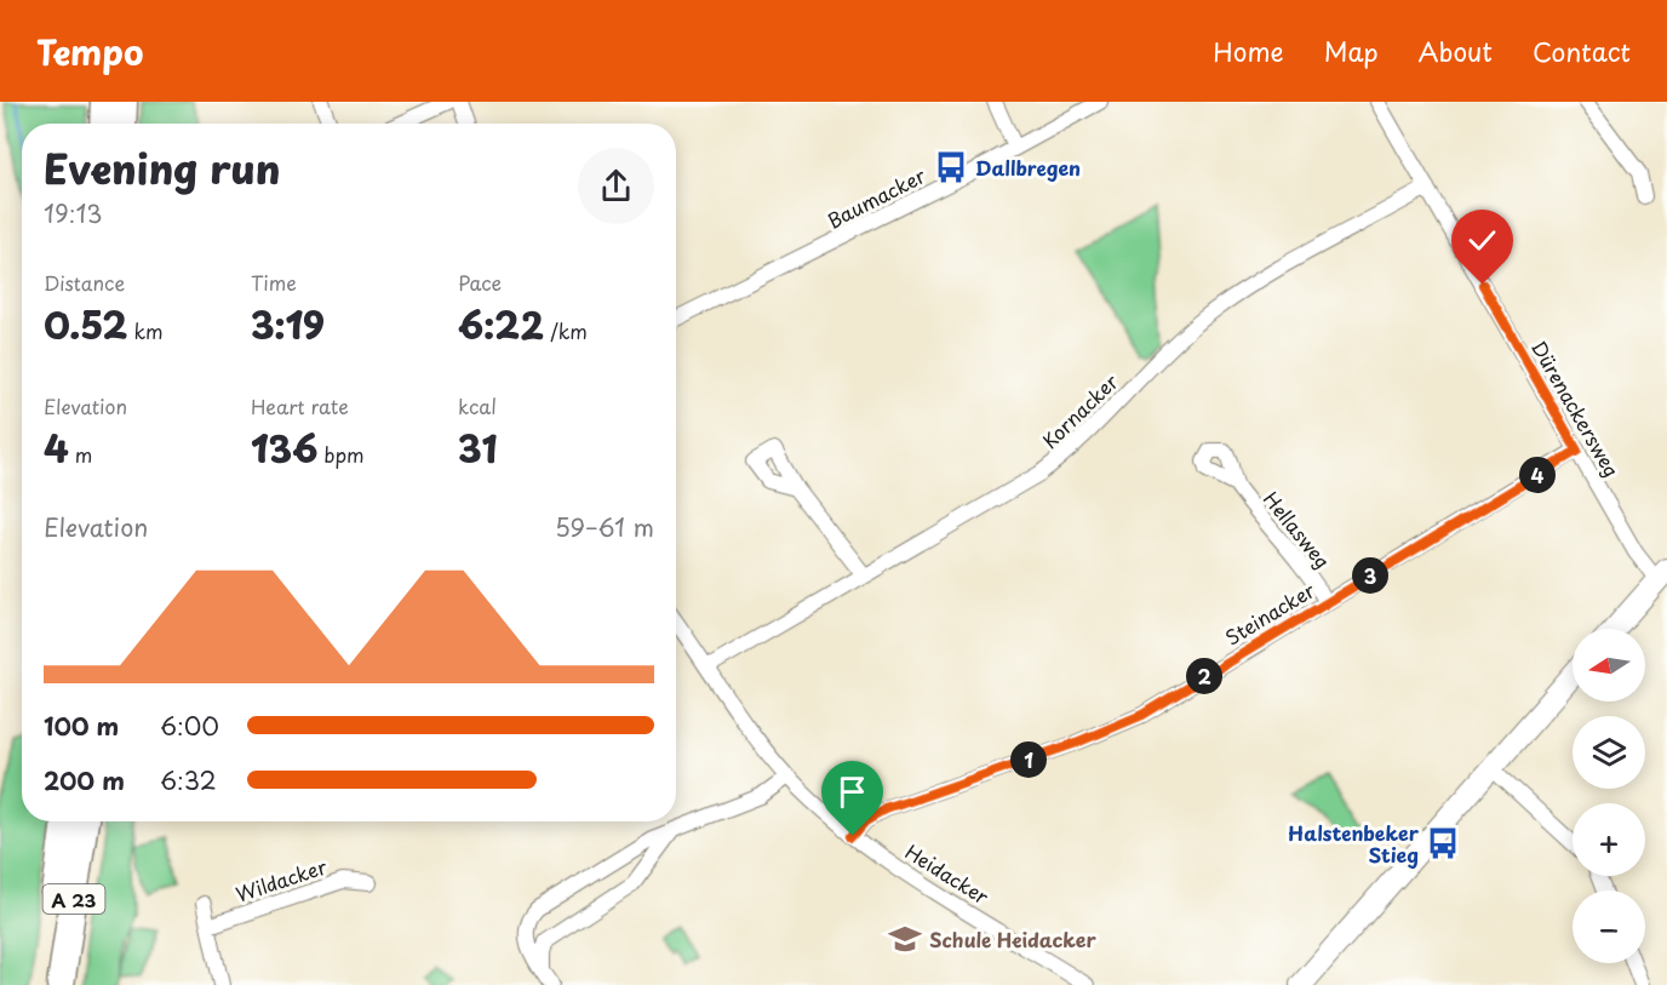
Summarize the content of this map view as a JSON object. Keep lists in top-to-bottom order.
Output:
{
  "streets": {
    "highway": ["A 23"],
    "street": [
      "Baumacker",
      "Dürenackersweg",
      "Kornacker",
      "Hellasweg",
      "Steinacker",
      "Heidacker",
      "Wildacker"
    ]
  },
  "crossings": [
    ["Dürenackersweg", "Kornacker"],
    ["Dürenackersweg", "Steinacker"],
    ["Kornacker", "Heidacker"],
    ["Hellasweg", "Steinacker"],
    ["Steinacker", "Heidacker"]
  ],
  "places": {
    "bus stop": ["Dallbregen", "Halstenbeker Stieg"],
    "school or university": ["Schule Heidacker"]
  },
  "north": "left",
  "page": {
    "header": "Tempo",
    "nav": [
      "Home",
      "Map",
      "About",
      "Contact"
    ],
    "heading": ["Evening run", "19:13"],
    "stats": [
      ["Distance", "0.52 km"],
      ["Time", "3:19"],
      ["Pace", "6:22 /km"],
      ["Elevation", "4 m"],
      ["Heart rate", "136 bpm"],
      ["kcal", "31"]
    ],
    "pins": [
      "4",
      "3",
      "2",
      "1"
    ],
    "chart": ["Elevation", "59–61 m"],
    "map_buttons": ["+", "−"],
    "list": [
      {
        "name": "100 m",
        "note": "6:00"
      },
      {
        "name": "200 m",
        "note": "6:32"
      }
    ]
  }
}
